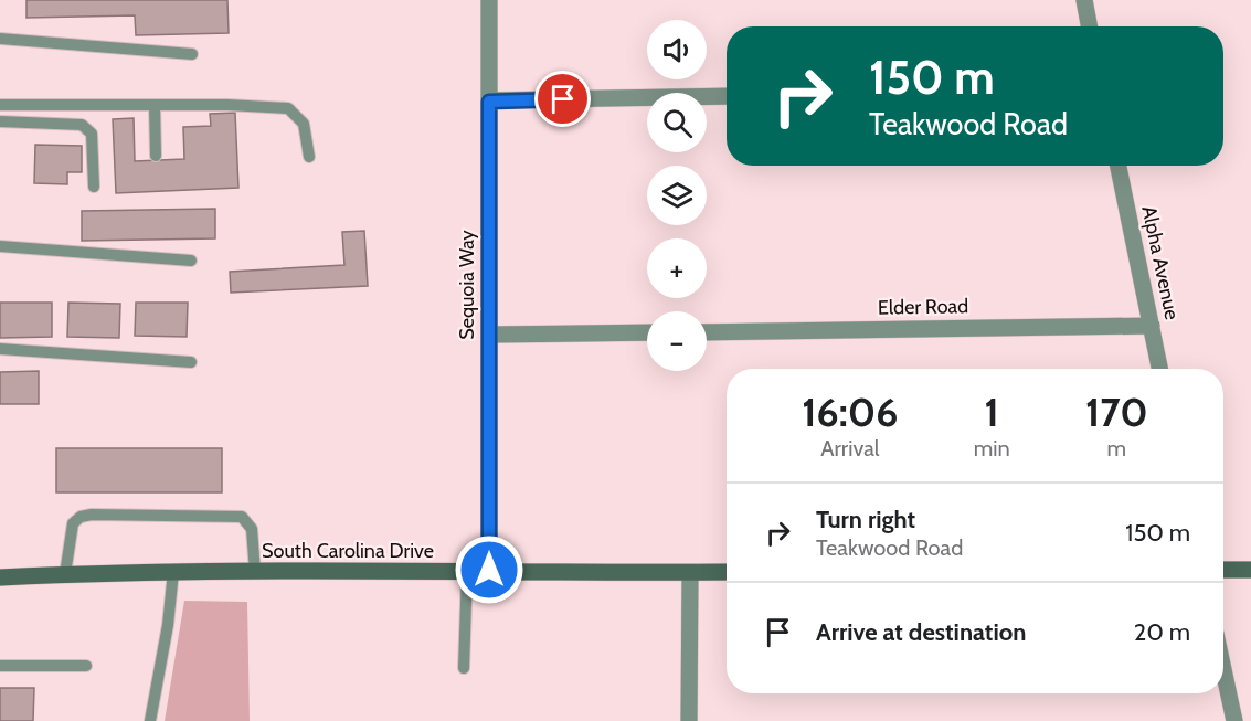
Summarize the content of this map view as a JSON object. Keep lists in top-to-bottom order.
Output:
{
  "streets": {
    "street": [
      "Alpha Avenue",
      "Sequoia Way",
      "Elder Road",
      "South Carolina Drive"
    ]
  },
  "crossings": [
    ["Alpha Avenue", "Elder Road"],
    ["Sequoia Way", "South Carolina Drive"]
  ],
  "page": {
    "map_buttons": ["+", "−"],
    "turn": ["150 m", "Teakwood Road"],
    "eta": [
      "16:06",
      "Arrival",
      "1",
      "min",
      "170",
      "m"
    ],
    "list": [
      {
        "name": "Turn right",
        "note": "Teakwood Road",
        "value": "150 m"
      },
      {
        "name": "Arrive at destination",
        "value": "20 m"
      }
    ]
  }
}
